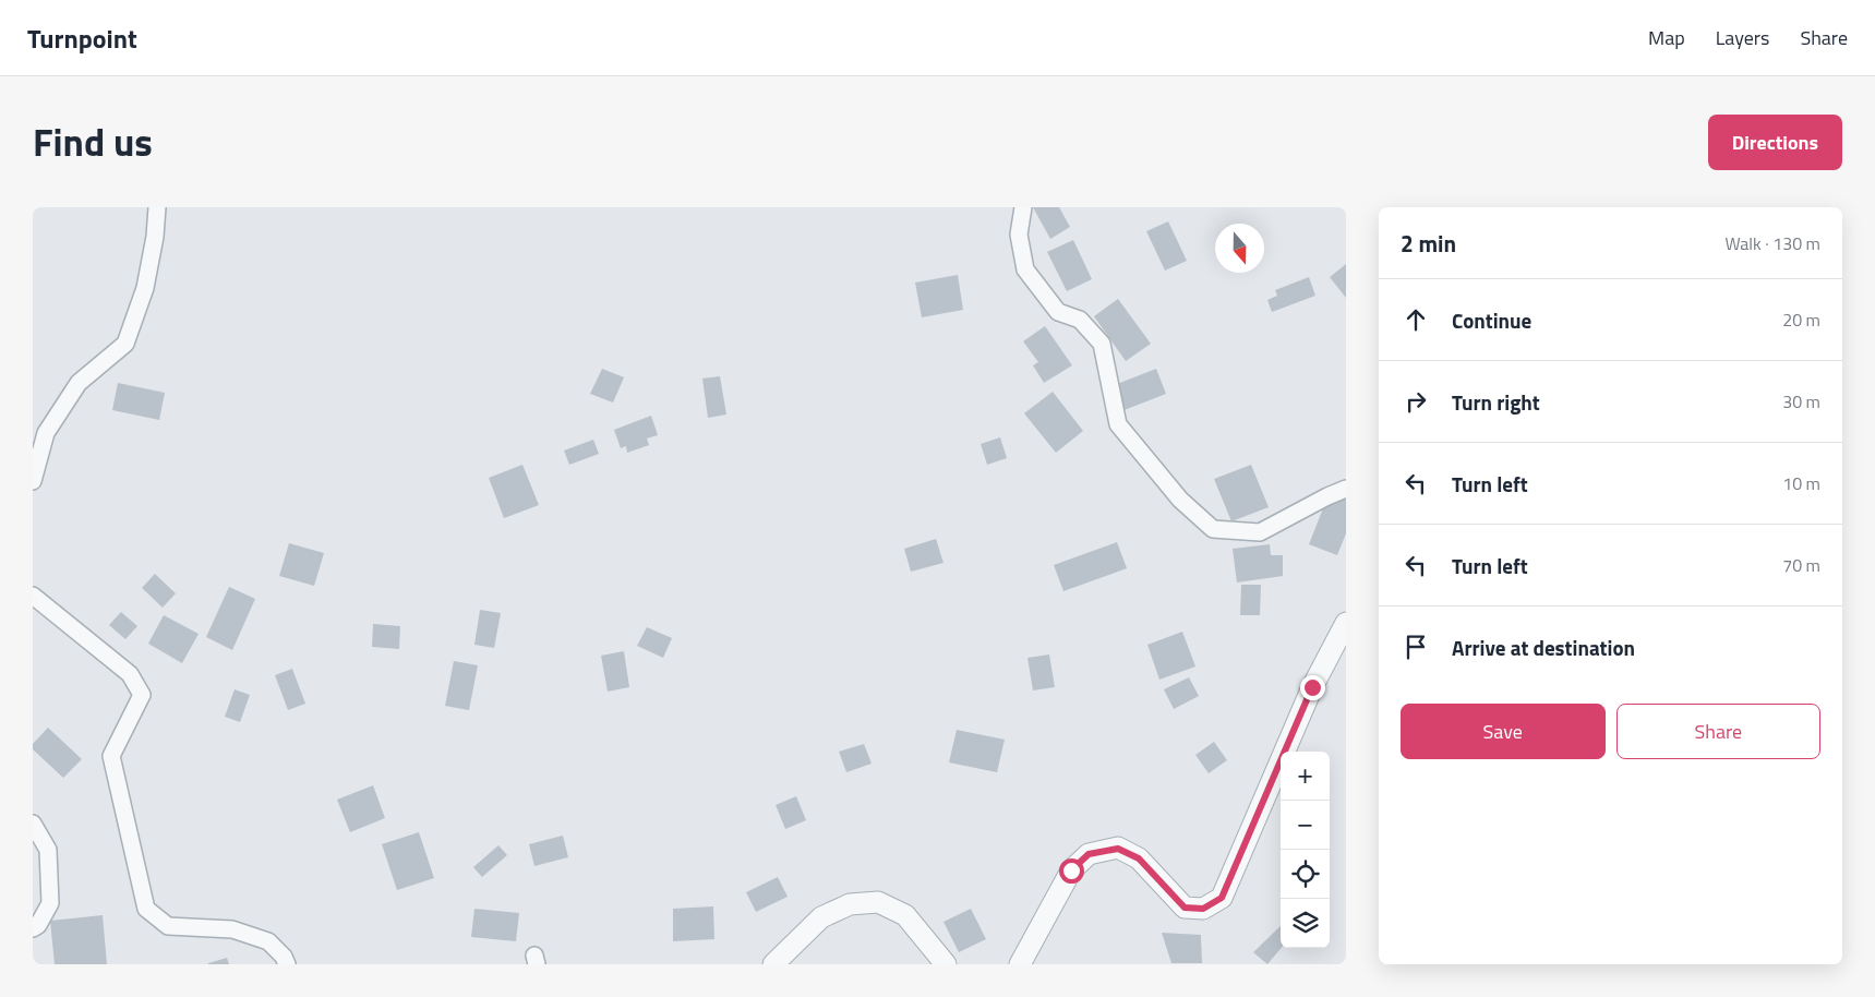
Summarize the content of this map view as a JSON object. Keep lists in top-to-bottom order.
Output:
{
  "north": "bottom",
  "page": {
    "header": "Turnpoint",
    "nav": ["Map", "Layers", "Share"],
    "title": "Find us",
    "buttons": [
      "Directions",
      ["Save", "Share"]
    ],
    "heading": ["2 min", "Walk · 130 m"],
    "list": [
      ["Continue", "20 m"],
      ["Turn right", "30 m"],
      ["Turn left", "10 m"],
      ["Turn left", "70 m"],
      "Arrive at destination"
    ],
    "map_buttons": ["+", "−"]
  }
}
